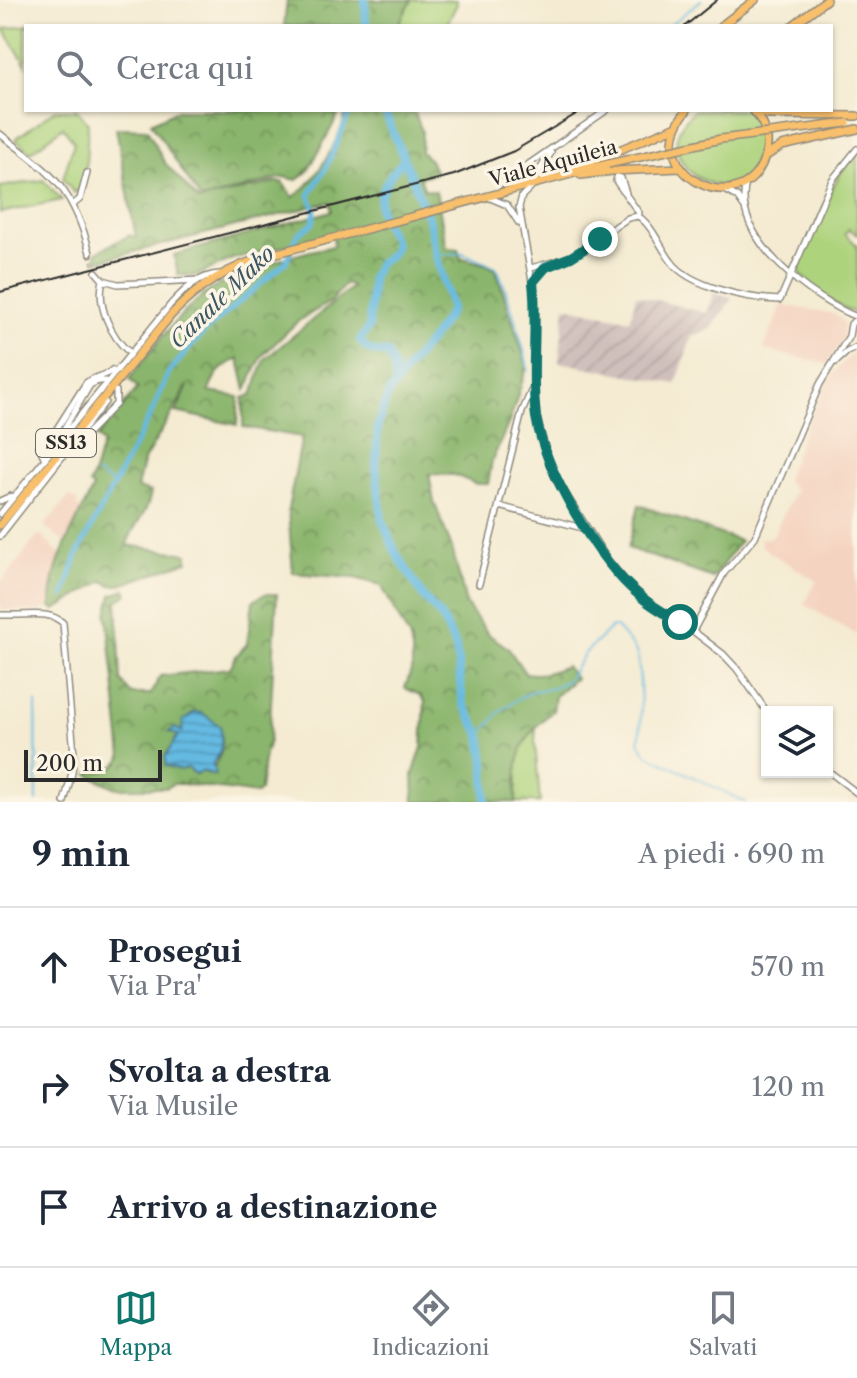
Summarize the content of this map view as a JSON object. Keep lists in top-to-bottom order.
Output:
{
  "streets": {
    "main road": ["Viale Aquileia", "SS13"]
  },
  "crossings": [
    ["Viale Aquileia", "SS13"]
  ],
  "water": ["Canale Mako"],
  "scale_bar": "200 m",
  "page": {
    "search": "Cerca qui",
    "scale": "200 m",
    "heading": ["9 min", "A piedi · 690 m"],
    "list": [
      ["Prosegui", "Via Pra'", "570 m"],
      ["Svolta a destra", "Via Musile", "120 m"],
      "Arrivo a destinazione"
    ],
    "nav": ["Mappa", "Indicazioni", "Salvati"]
  }
}
